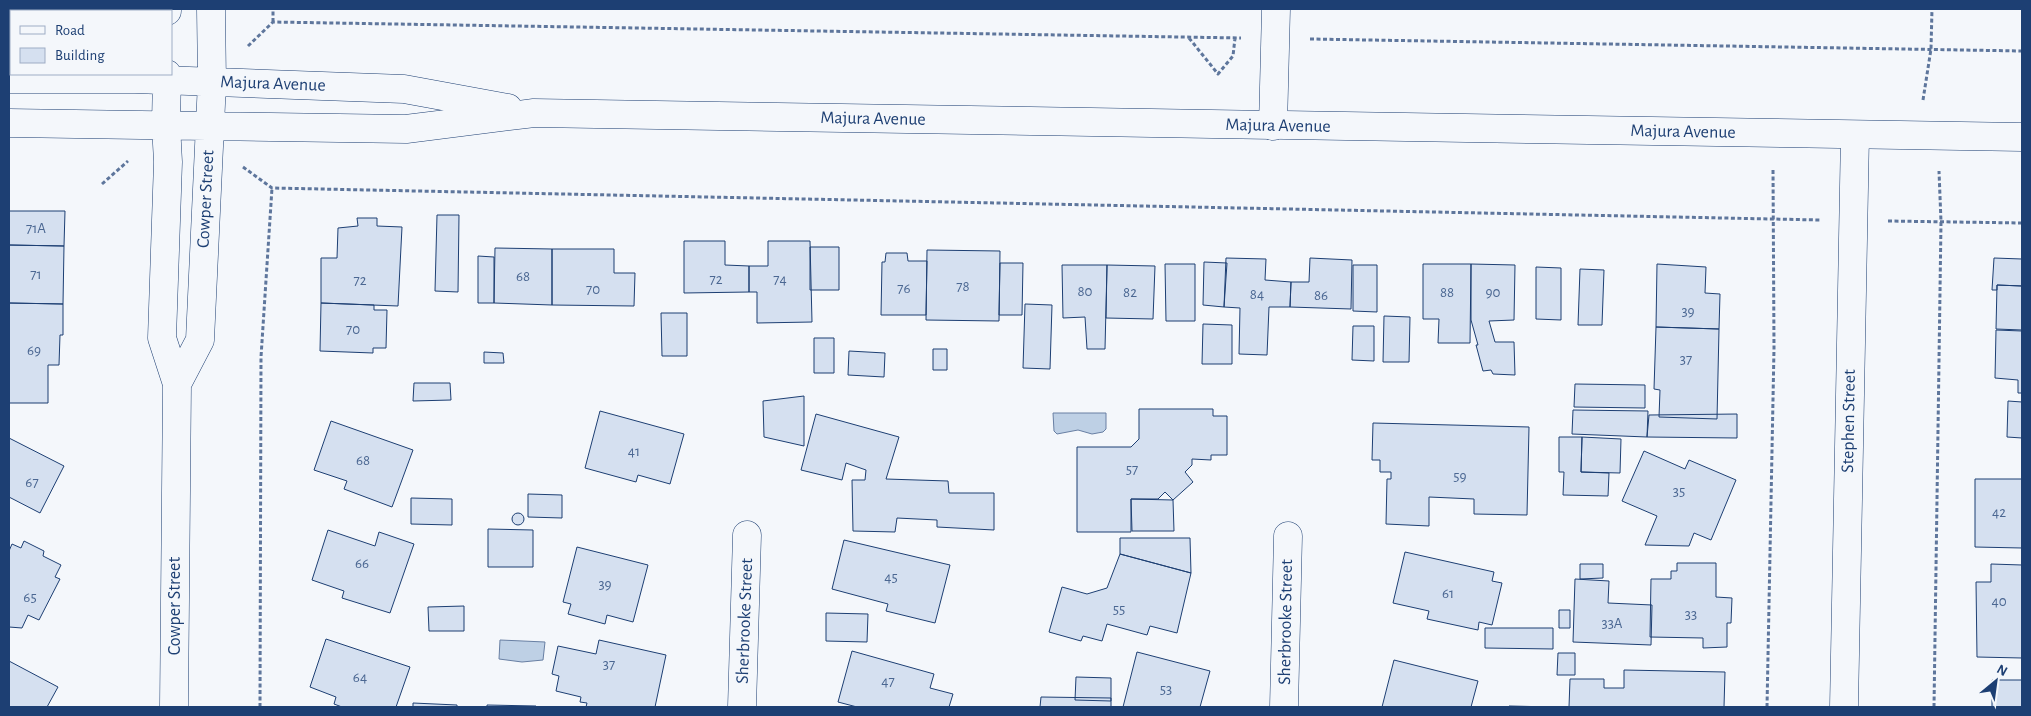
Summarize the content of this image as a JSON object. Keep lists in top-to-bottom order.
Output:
{
  "streets": {
    "main road": [
      "Majura Avenue",
      "Cowper Street",
      "Stephen Street",
      "Sherbrooke Street"
    ]
  },
  "crossings": [
    ["Majura Avenue", "Cowper Street"],
    ["Majura Avenue", "Stephen Street"]
  ],
  "house_numbers": [
    "71A",
    "71",
    "68",
    "72",
    "74",
    "72",
    "78",
    "76",
    "70",
    "80",
    "82",
    "88",
    "90",
    "84",
    "86",
    "39",
    "70",
    "69",
    "37",
    "41",
    "68",
    "57",
    "59",
    "67",
    "35",
    "42",
    "66",
    "45",
    "39",
    "61",
    "65",
    "40",
    "55",
    "33",
    "33A",
    "37",
    "64",
    "47",
    "53"
  ],
  "legend": ["Road", "Building"],
  "north": "top right"
}
